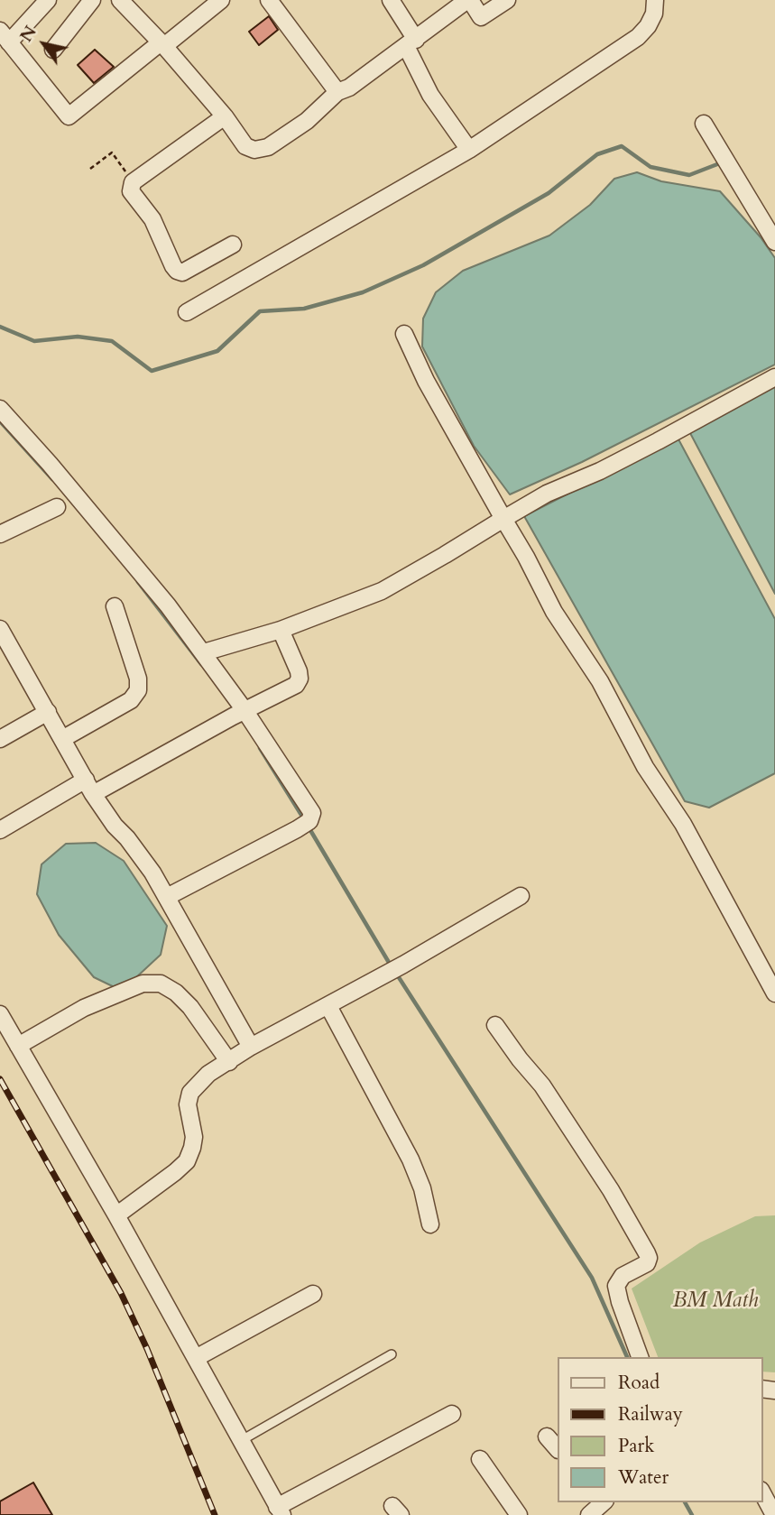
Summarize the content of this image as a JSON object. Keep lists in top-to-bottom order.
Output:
{
  "parks": ["BM Math"],
  "legend": [
    "Road",
    "Railway",
    "Park",
    "Water"
  ],
  "north": "top left"
}
